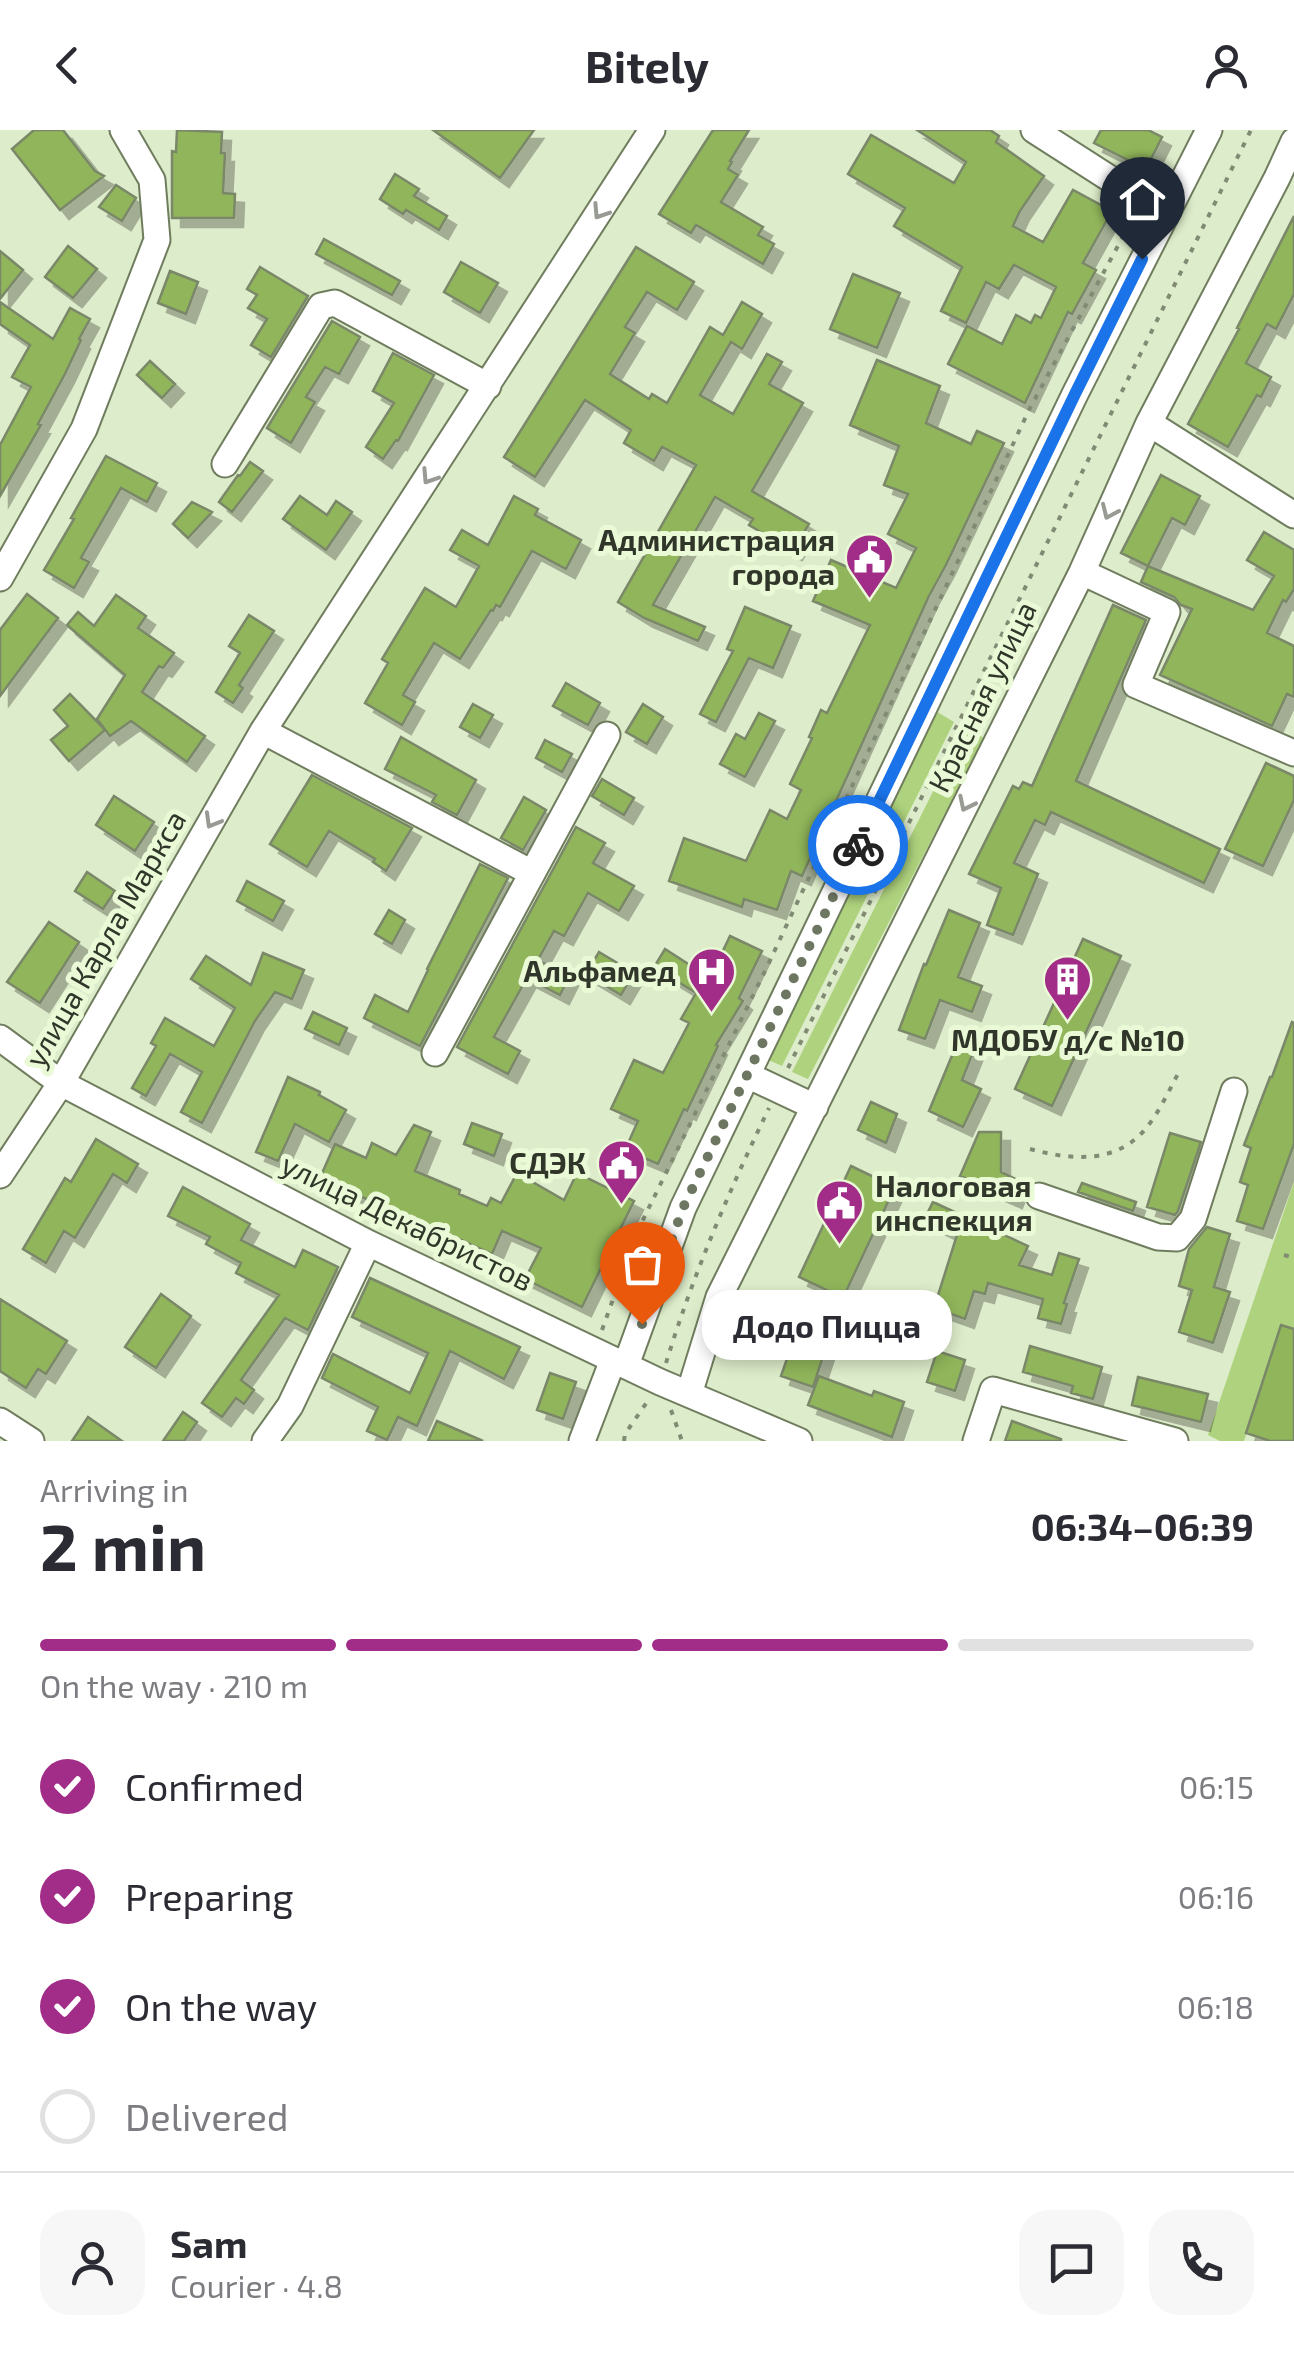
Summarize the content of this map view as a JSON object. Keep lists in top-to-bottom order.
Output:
{
  "streets": {
    "street": ["Красная улица", "улица Карла Маркса", "улица Декабристов"]
  },
  "crossings": [
    ["Красная улица", "улица Декабристов"],
    ["улица Карла Маркса", "улица Декабристов"]
  ],
  "one_way": ["улица Карла Маркса"],
  "places": {
    "public building": ["Администрация города", "СДЭК", "Налоговая инспекция"],
    "hospital": ["Альфамед"],
    "building": ["МДОБУ д/с №10"],
    "other": ["Додо Пицца"]
  },
  "page": {
    "header": "Bitely",
    "bubble": "Додо Пицца",
    "heading": ["2 min", "Arriving in", "06:34–06:39"],
    "panel": ["Sam", "Courier · 4.8"],
    "bar": "On the way · 210 m",
    "list": [
      ["Confirmed", "06:15"],
      ["Preparing", "06:16"],
      ["On the way", "06:18"],
      "Delivered"
    ]
  }
}
